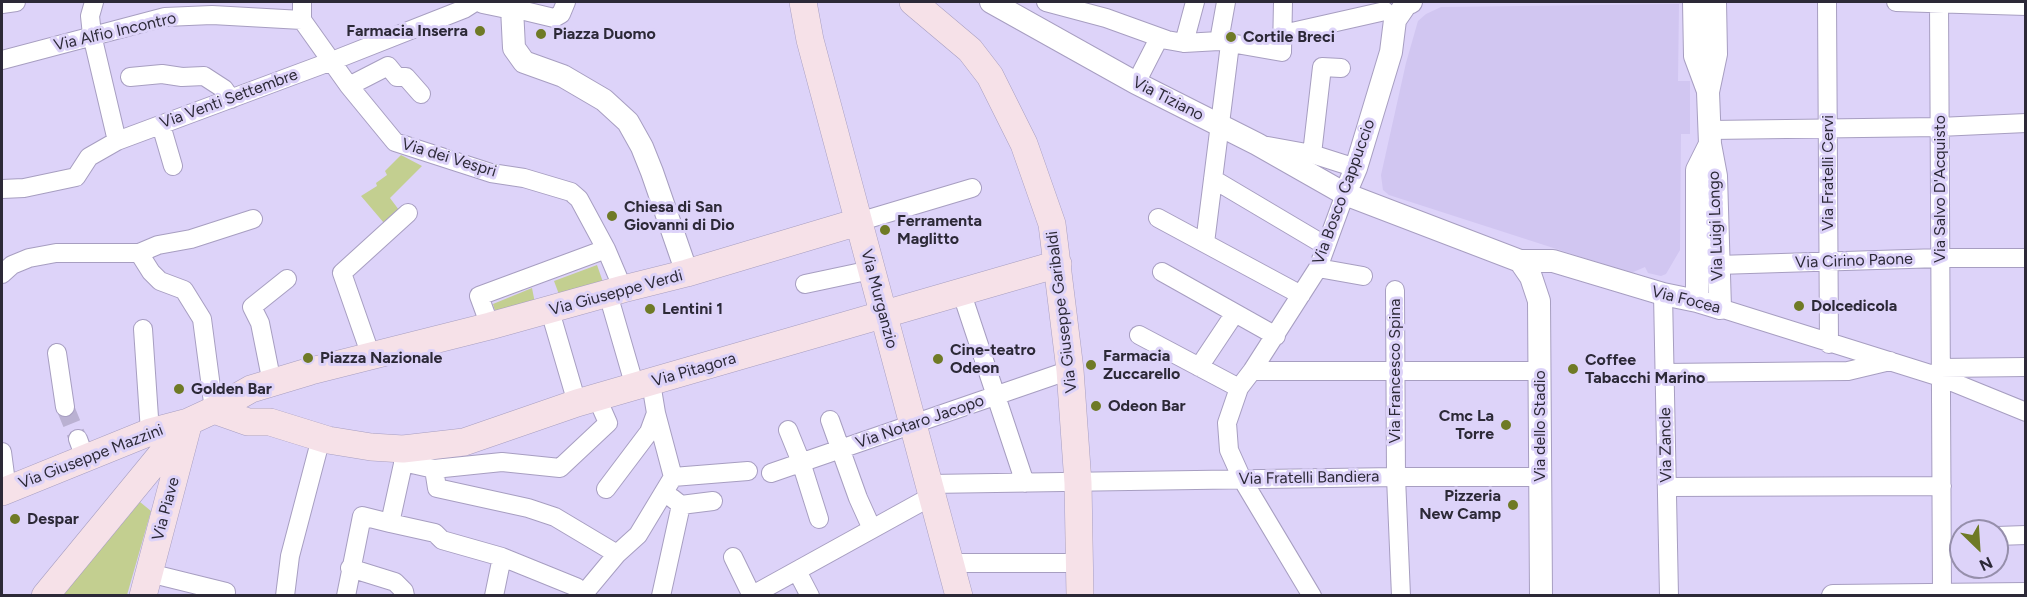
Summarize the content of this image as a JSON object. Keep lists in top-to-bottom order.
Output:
{
  "streets": {
    "main road": [
      "Via Giuseppe Verdi",
      "Via Murganzio",
      "Via Giuseppe Garibaldi",
      "Via Pitagora",
      "Via Giuseppe Mazzini",
      "Via Piave"
    ],
    "street": [
      "Via Alfio Incontro",
      "Via Venti Settembre",
      "Via Tiziano",
      "Via dei Vespri",
      "Via Fratelli Cervi",
      "Via Salvo D'Acquisto",
      "Via Bosco Cappuccio",
      "Via Luigi Longo",
      "Via Cirino Paone",
      "Via Focea",
      "Via Francesco Spina",
      "Via Notaro Jacopo",
      "Via dello Stadio",
      "Via Zancle",
      "Via Fratelli Bandiera"
    ]
  },
  "crossings": [
    ["Via Alfio Incontro", "Via dei Vespri"],
    ["Via Venti Settembre", "Via dei Vespri"],
    ["Via Tiziano", "Via Bosco Cappuccio"],
    ["Via Tiziano", "Via Focea"],
    ["Via dei Vespri", "Via Giuseppe Verdi"],
    ["Via dei Vespri", "Via Pitagora"],
    ["Via Fratelli Cervi", "Via Cirino Paone"],
    ["Via Fratelli Cervi", "Via Focea"],
    ["Via Salvo D'Acquisto", "Via Cirino Paone"],
    ["Via Salvo D'Acquisto", "Via Focea"],
    ["Via Bosco Cappuccio", "Via Focea"],
    ["Via Bosco Cappuccio", "Via Fratelli Bandiera"],
    ["Via Luigi Longo", "Via Cirino Paone"],
    ["Via Luigi Longo", "Via Focea"],
    ["Via Giuseppe Verdi", "Via Murganzio"],
    ["Via Giuseppe Verdi", "Via Giuseppe Mazzini"],
    ["Via Murganzio", "Via Pitagora"],
    ["Via Murganzio", "Via Notaro Jacopo"],
    ["Via Murganzio", "Via Fratelli Bandiera"],
    ["Via Focea", "Via dello Stadio"],
    ["Via Focea", "Via Zancle"],
    ["Via Giuseppe Garibaldi", "Via Pitagora"],
    ["Via Giuseppe Garibaldi", "Via Notaro Jacopo"],
    ["Via Giuseppe Garibaldi", "Via Fratelli Bandiera"],
    ["Via Pitagora", "Via Giuseppe Mazzini"],
    ["Via Francesco Spina", "Via Fratelli Bandiera"],
    ["Via dello Stadio", "Via Fratelli Bandiera"],
    ["Via Giuseppe Mazzini", "Via Piave"]
  ],
  "places": [
    "Farmacia Inserra",
    "Piazza Duomo",
    "Cortile Breci",
    "Chiesa di San Giovanni di Dio",
    "Ferramenta Maglitto",
    "Dolcedicola",
    "Lentini 1",
    "Piazza Nazionale",
    "Cine-teatro Odeon",
    "Farmacia Zuccarello",
    "Coffee Tabacchi Marino",
    "Golden Bar",
    "Odeon Bar",
    "Cmc La Torre",
    "Pizzeria New Camp",
    "Despar"
  ],
  "north": "bottom right"
}
